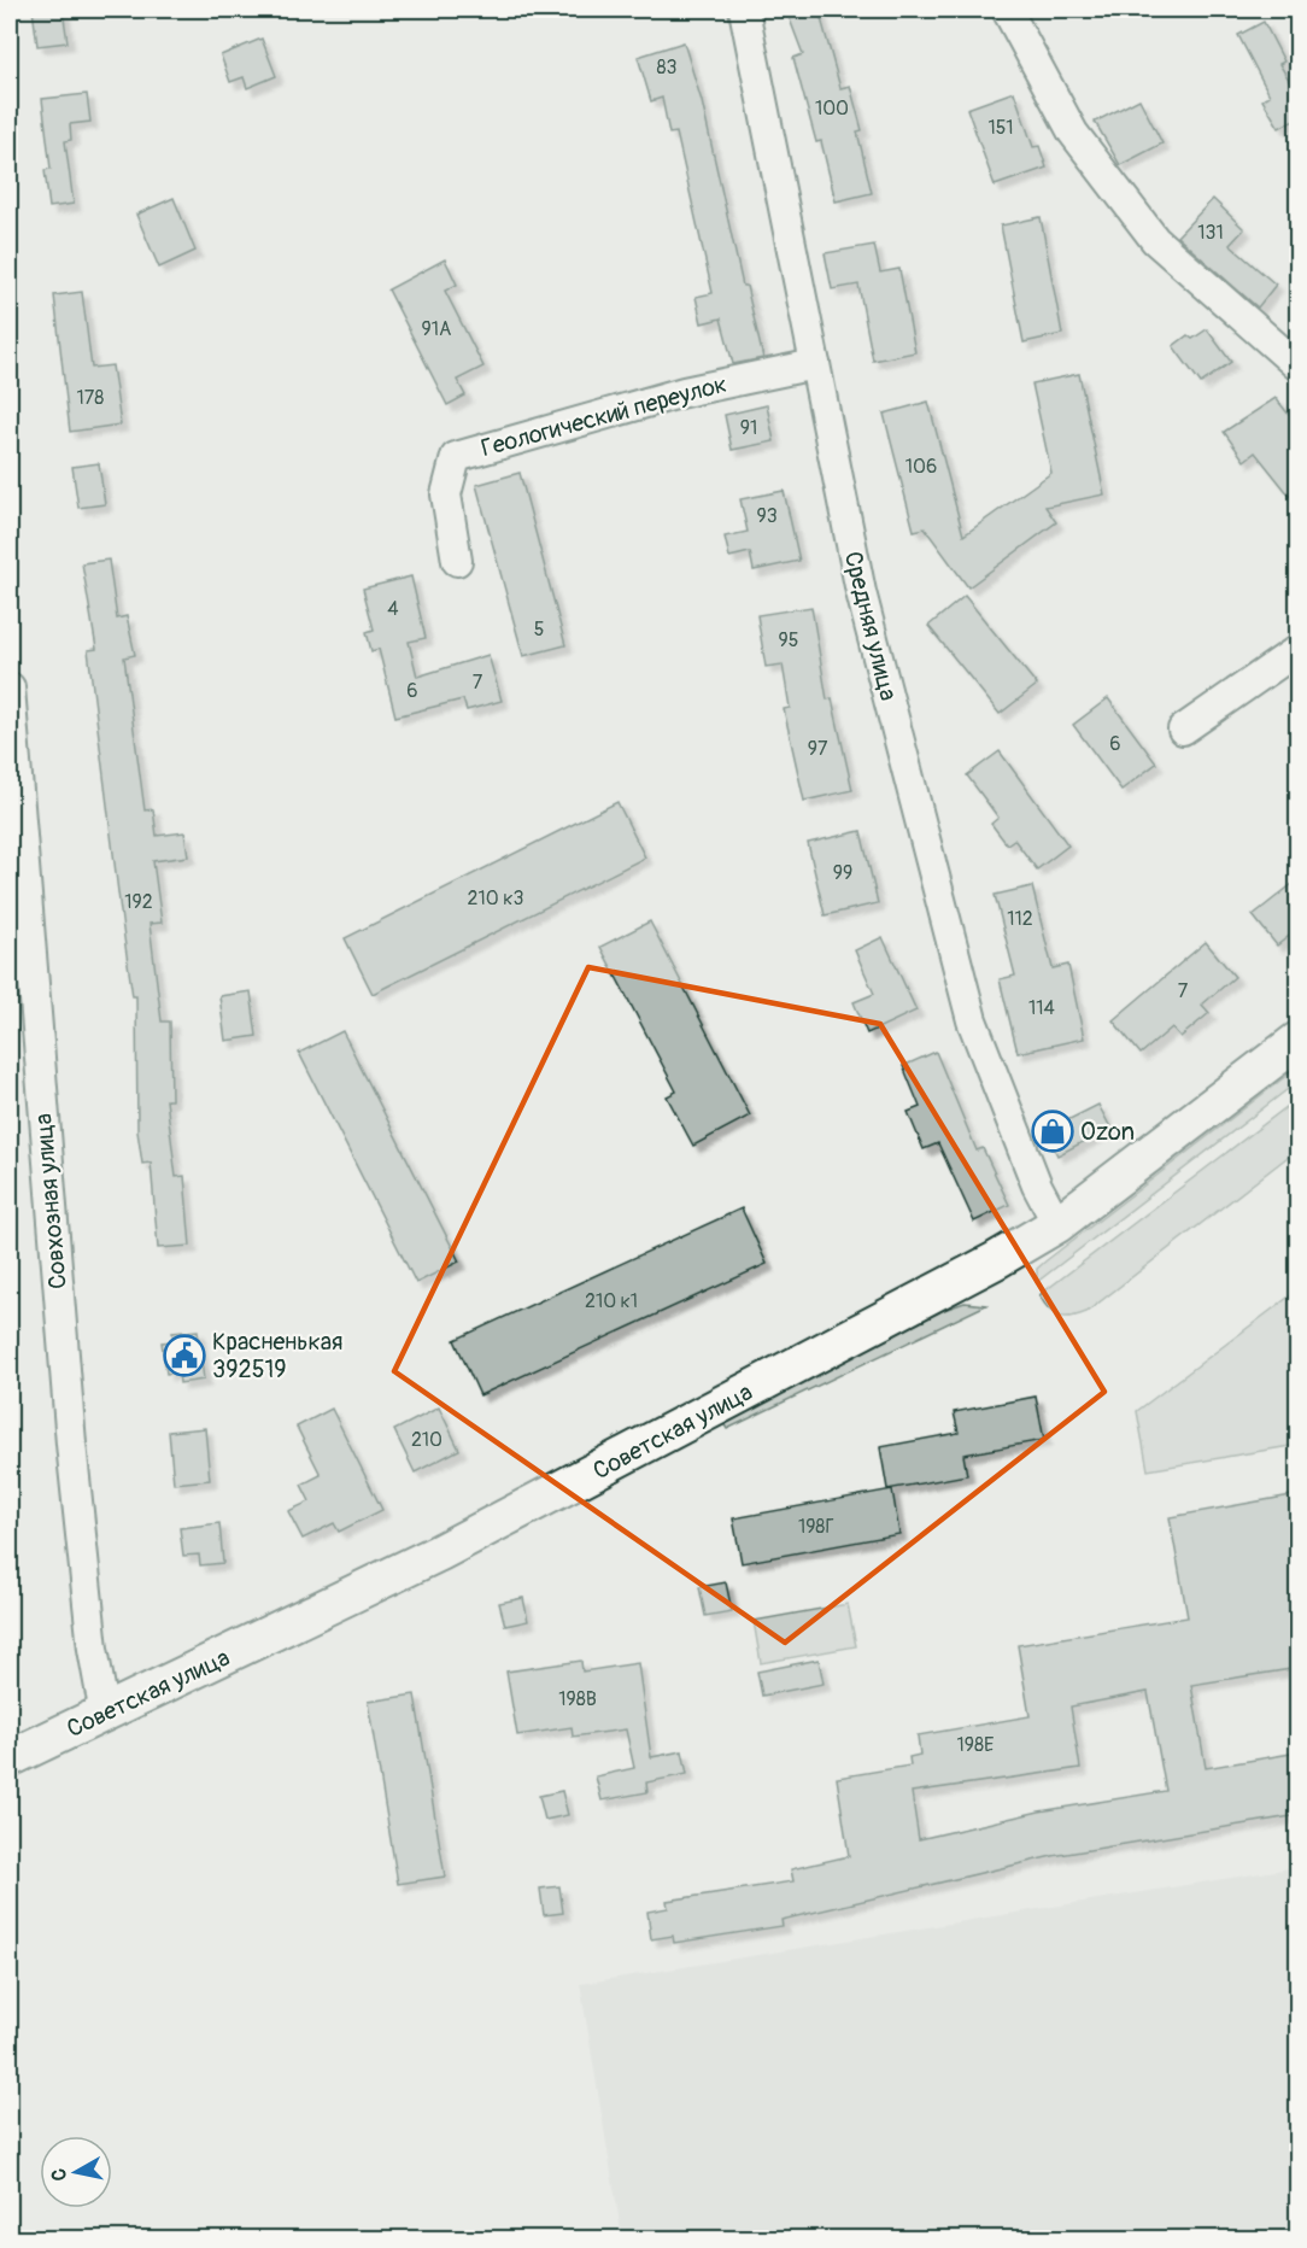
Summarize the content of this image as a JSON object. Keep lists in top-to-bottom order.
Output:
{
  "streets": {
    "main road": ["Советская улица"],
    "street": ["Геологический переулок", "Средняя улица", "Совхозная улица"]
  },
  "crossings": [
    ["Геологический переулок", "Средняя улица"],
    ["Средняя улица", "Советская улица"],
    ["Совхозная улица", "Советская улица"]
  ],
  "places": {
    "shop": ["Ozon"],
    "public building": ["Красненькая 392519"]
  },
  "house_numbers": [
    "83",
    "100",
    "151",
    "131",
    "91А",
    "178",
    "91",
    "106",
    "93",
    "4",
    "5",
    "95",
    "7",
    "6",
    "6",
    "97",
    "99",
    "210 к3",
    "192",
    "112",
    "7",
    "114",
    "210 к1",
    "210",
    "198Г",
    "198В",
    "198Е"
  ],
  "north": "left"
}
